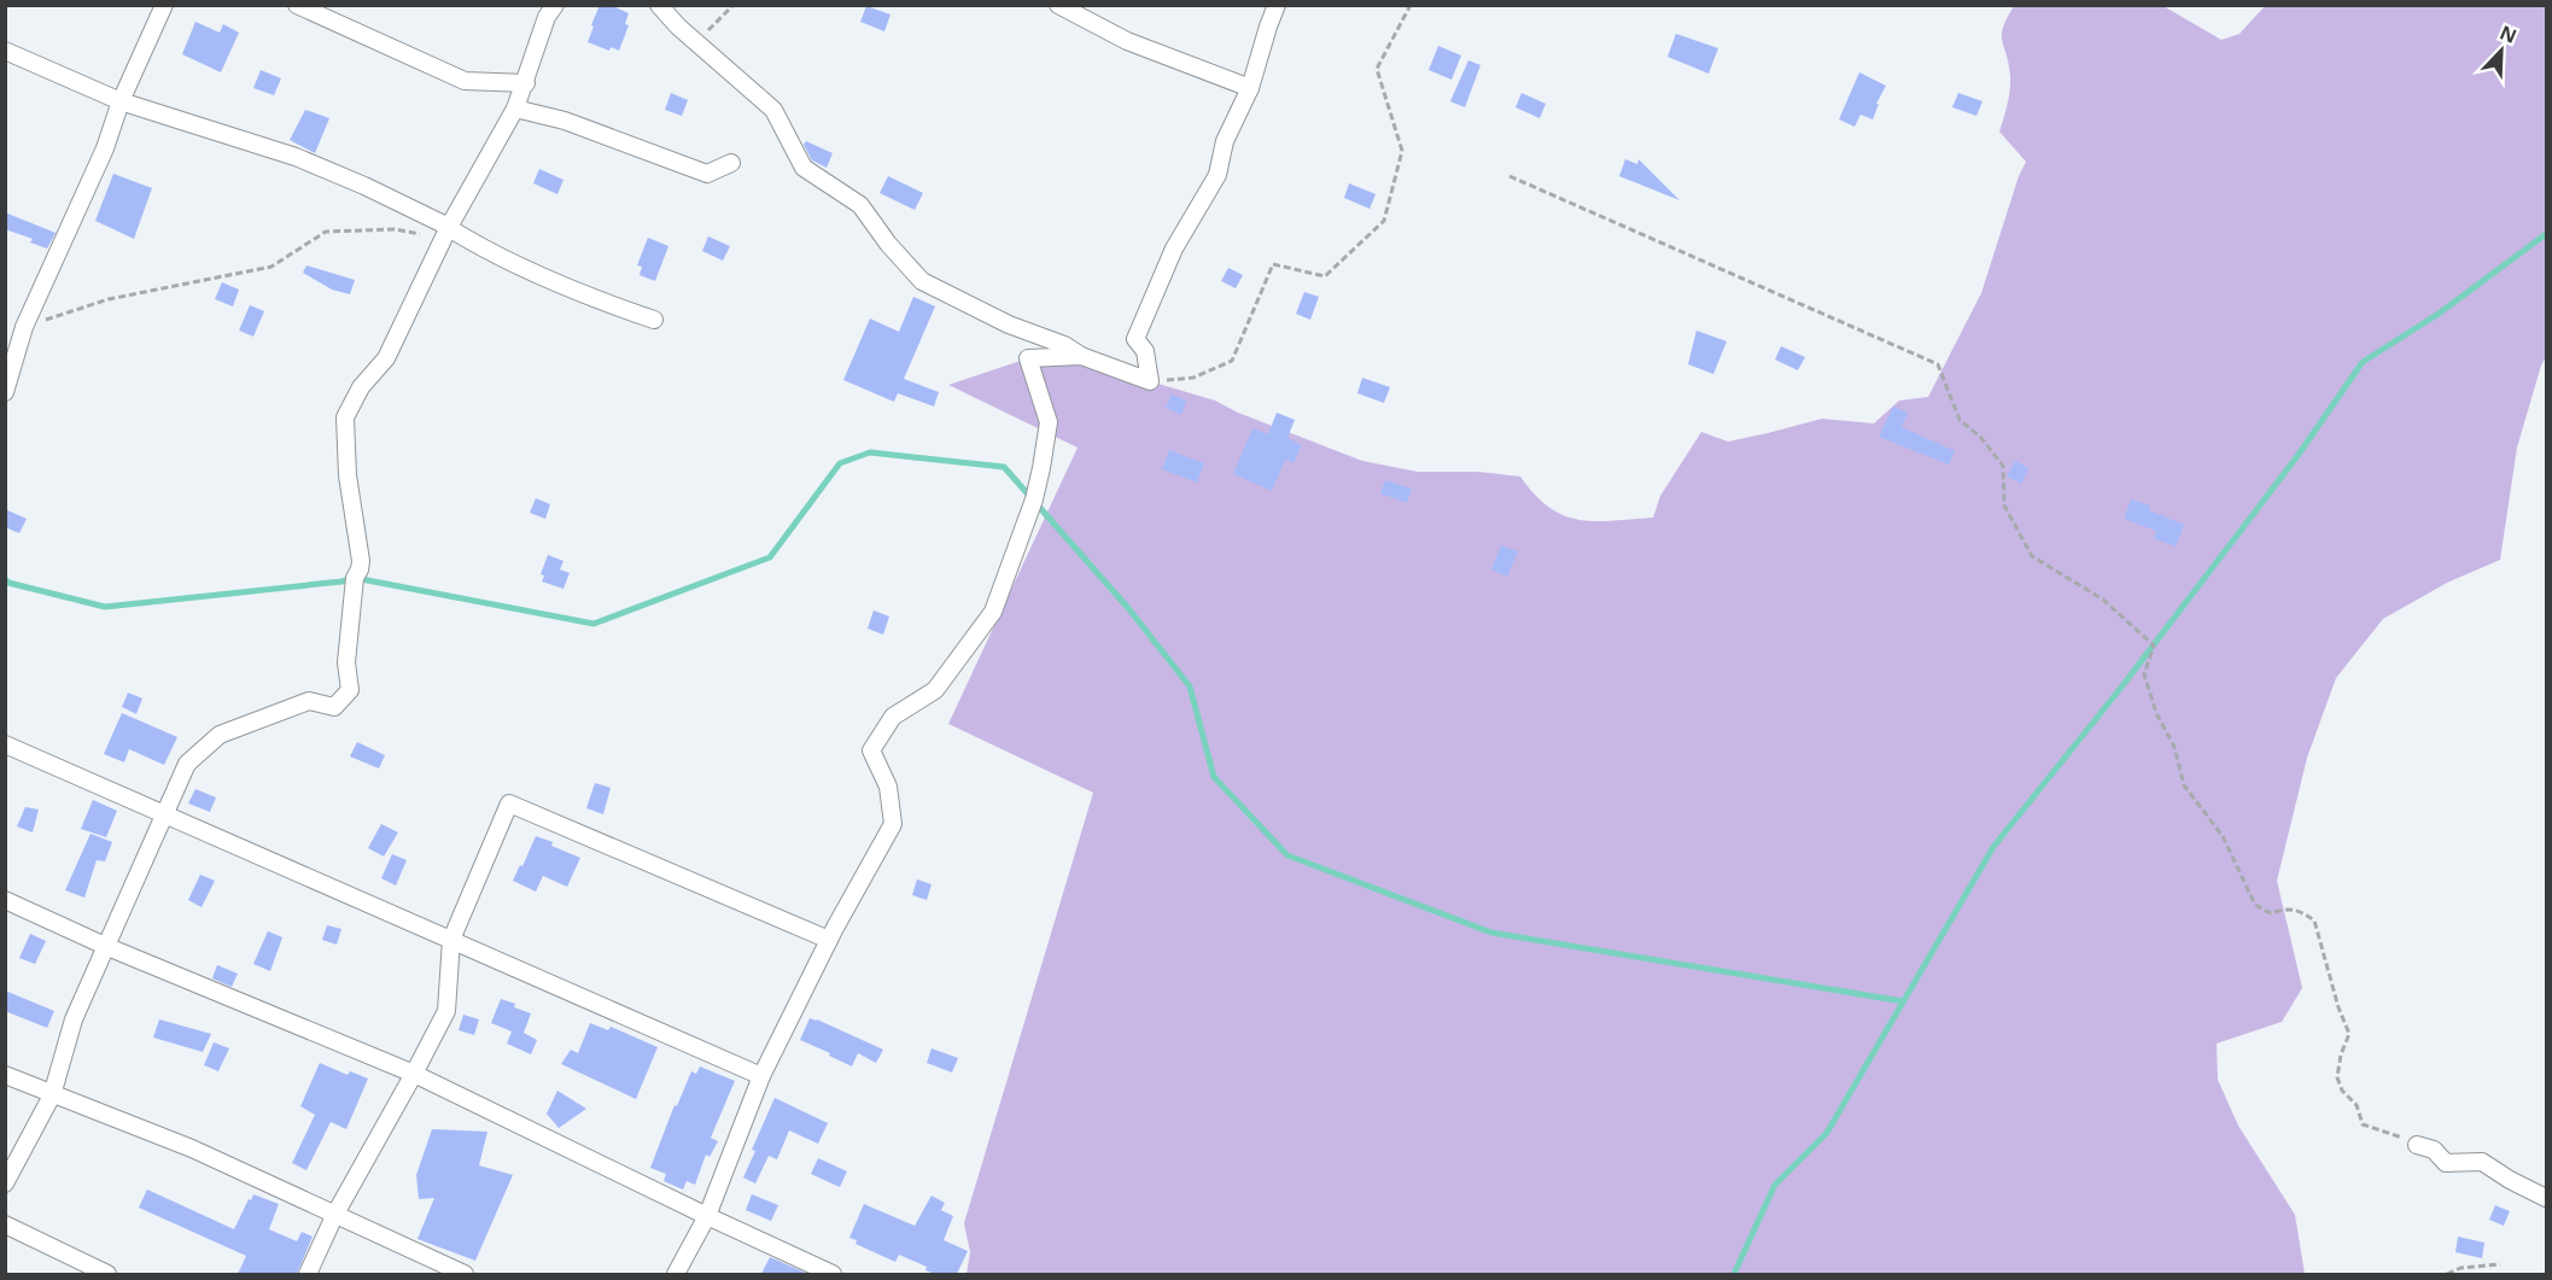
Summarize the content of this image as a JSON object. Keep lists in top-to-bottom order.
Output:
{
  "north": "top right"
}
